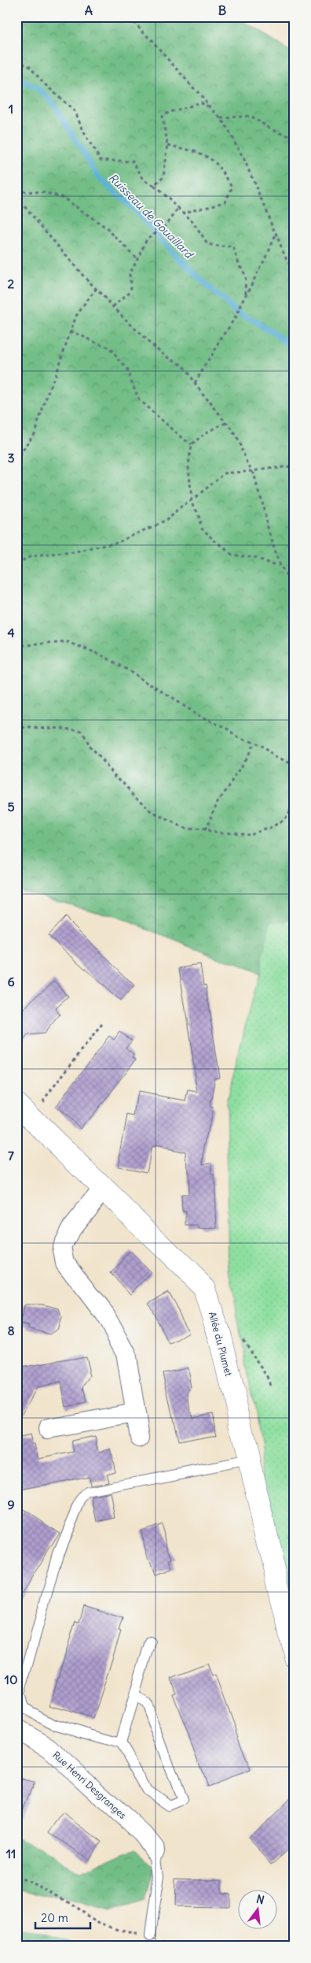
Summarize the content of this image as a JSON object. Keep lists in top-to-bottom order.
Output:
{
  "streets": {
    "street": ["Allée du Plumet", "Rue Henri Desgranges"]
  },
  "water": ["Ruisseau de Gouaillard"],
  "scale_bar": "20 m",
  "north": "top",
  "grid": {
    "columns": ["A", "B"],
    "rows": [
      "1",
      "2",
      "3",
      "4",
      "5",
      "6",
      "7",
      "8",
      "9",
      "10",
      "11"
    ]
  }
}
